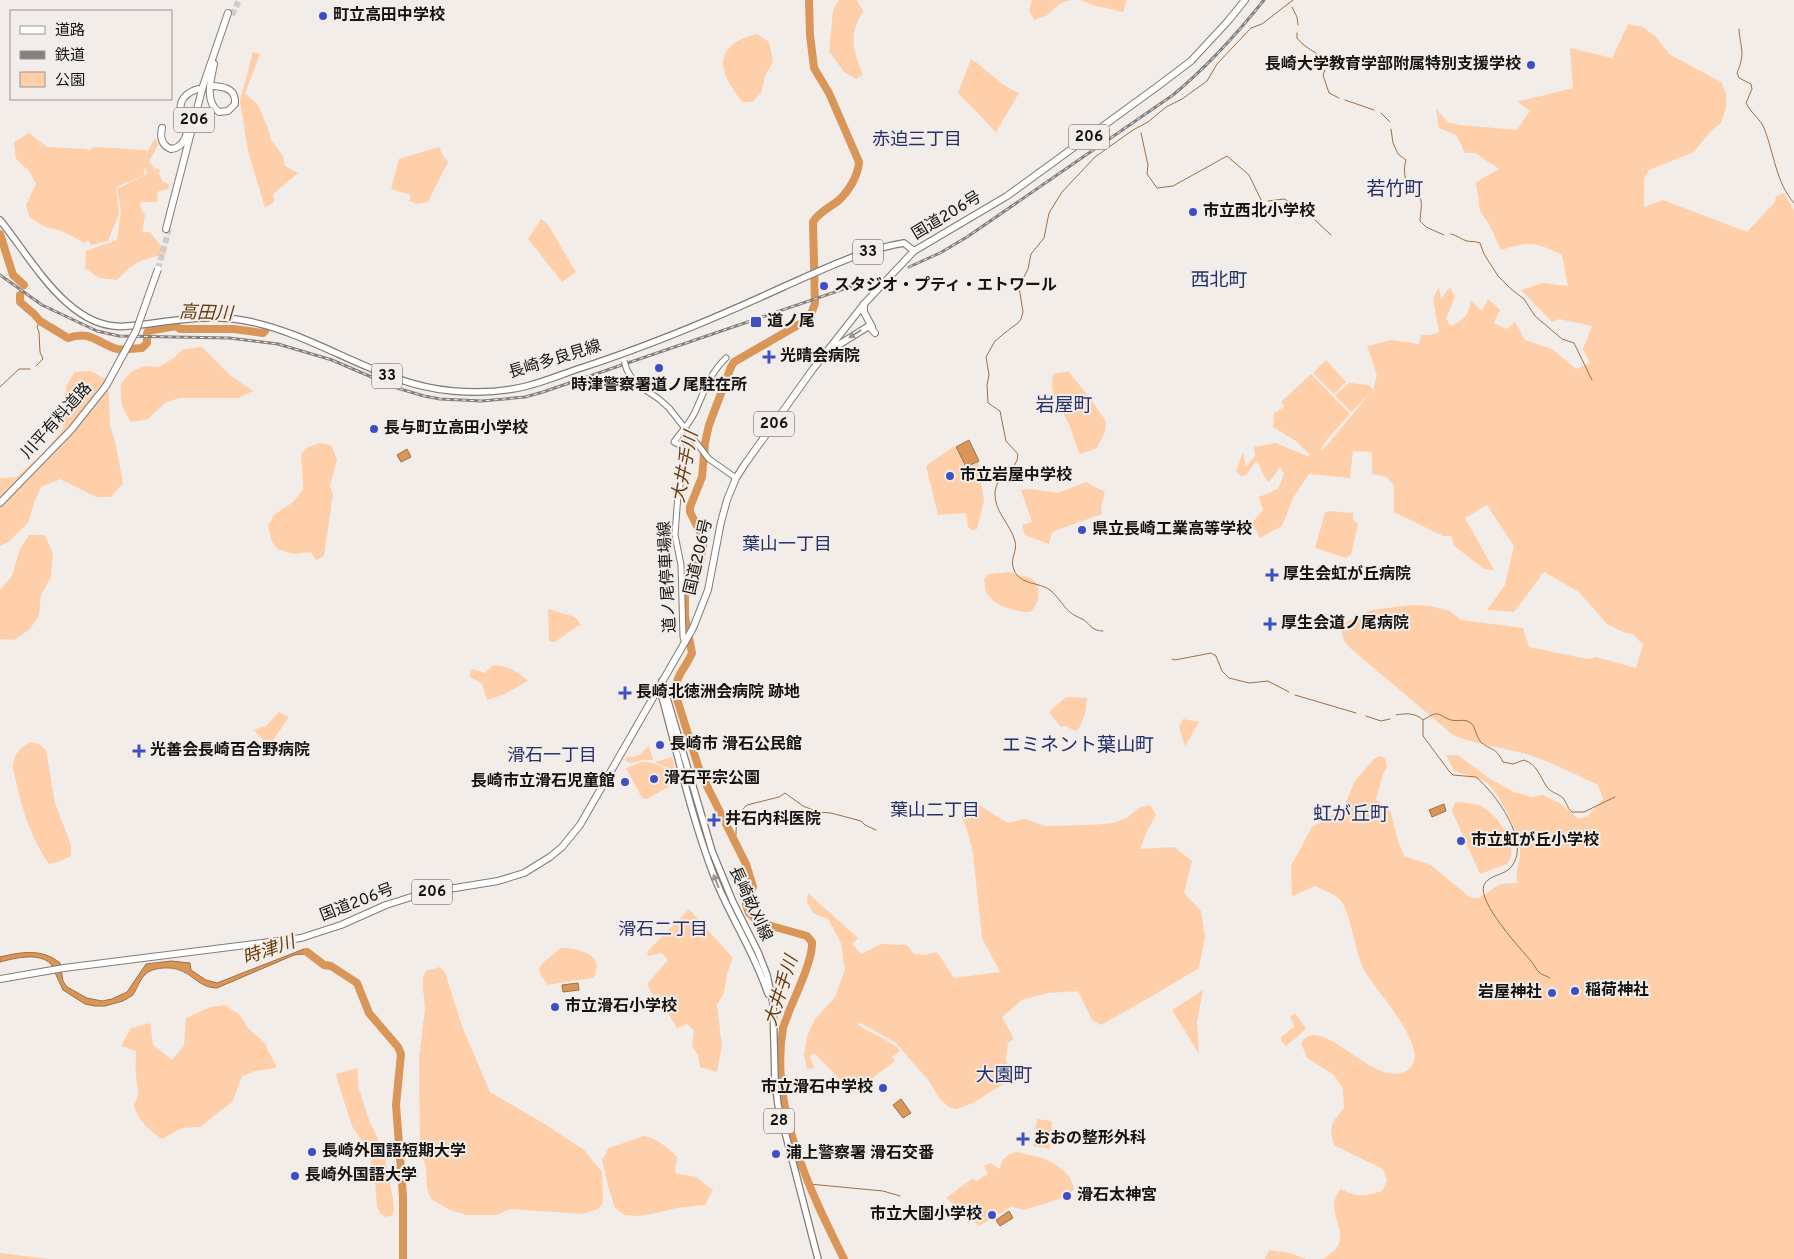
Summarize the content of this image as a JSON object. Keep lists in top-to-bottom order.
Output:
{
  "streets": {
    "highway": ["206", "国道206号", "川平有料道路"],
    "main road": [
      "33",
      "長崎多良見線",
      "道ノ尾停車場線",
      "長崎畝刈線",
      "28"
    ]
  },
  "crossings": [
    ["国道206号", "長崎多良見線"],
    ["国道206号", "道ノ尾停車場線"],
    ["国道206号", "長崎畝刈線"]
  ],
  "districts": [
    "赤迫三丁目",
    "若竹町",
    "西北町",
    "岩屋町",
    "葉山一丁目",
    "エミネント葉山町",
    "滑石一丁目",
    "葉山二丁目",
    "虹が丘町",
    "滑石二丁目",
    "大園町"
  ],
  "water": ["高田川", "大井手川", "時津川"],
  "places": {
    "other": [
      "町立高田中学校",
      "長崎大学教育学部附属特別支援学校",
      "市立西北小学校",
      "スタジオ・プティ・エトワール",
      "時津警察署道ノ尾駐在所",
      "長与町立高田小学校",
      "市立岩屋中学校",
      "県立長崎工業高等学校",
      "長崎市 滑石公民館",
      "滑石平宗公園",
      "長崎市立滑石児童館",
      "市立虹が丘小学校",
      "稲荷神社",
      "岩屋神社",
      "市立滑石小学校",
      "市立滑石中学校",
      "長崎外国語短期大学",
      "浦上警察署 滑石交番",
      "長崎外国語大学",
      "滑石太神宮",
      "市立大園小学校"
    ],
    "transit": ["道ノ尾"],
    "health": [
      "光晴会病院",
      "厚生会虹が丘病院",
      "厚生会道ノ尾病院",
      "長崎北徳洲会病院 跡地",
      "光善会長崎百合野病院",
      "井石内科医院",
      "おおの整形外科"
    ]
  },
  "legend": ["道路", "鉄道", "公園"]
}
